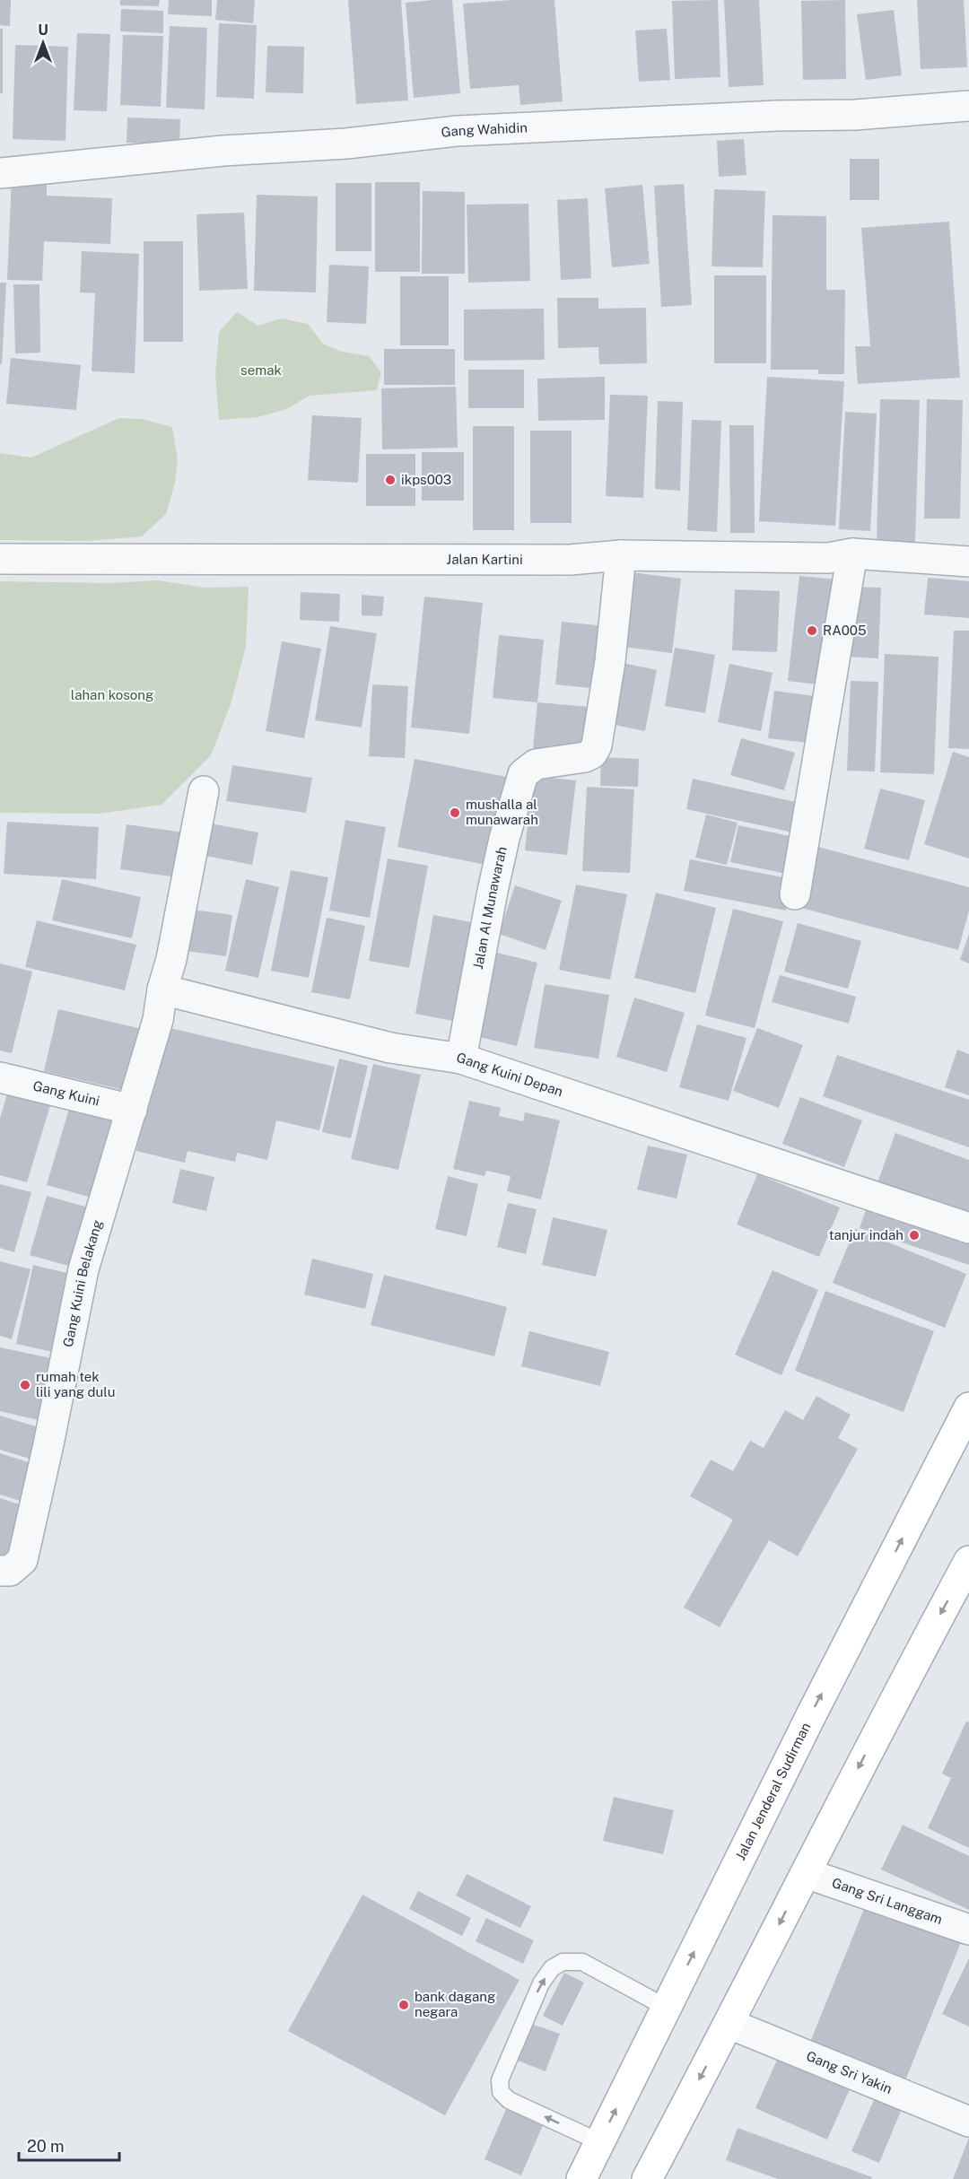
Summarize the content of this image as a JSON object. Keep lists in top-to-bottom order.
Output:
{
  "streets": {
    "main road": ["Jalan Jenderal Sudirman"],
    "street": [
      "Gang Wahidin",
      "Jalan Kartini",
      "Jalan Al Munawarah",
      "Gang Kuini Depan",
      "Gang Kuini",
      "Gang Kuini Belakang",
      "Gang Sri Langgam",
      "Gang Sri Yakin"
    ]
  },
  "crossings": [
    ["Jalan Kartini", "Jalan Al Munawarah"],
    ["Jalan Al Munawarah", "Gang Kuini Depan"],
    ["Gang Kuini", "Gang Kuini Belakang"]
  ],
  "parks": ["semak", "lahan kosong"],
  "places": [
    "ikps003",
    "RA005",
    "mushalla al munawarah",
    "tanjur indah",
    "rumah tek lili yang dulu",
    "bank dagang negara"
  ],
  "scale_bar": "20 m",
  "north": "top"
}
